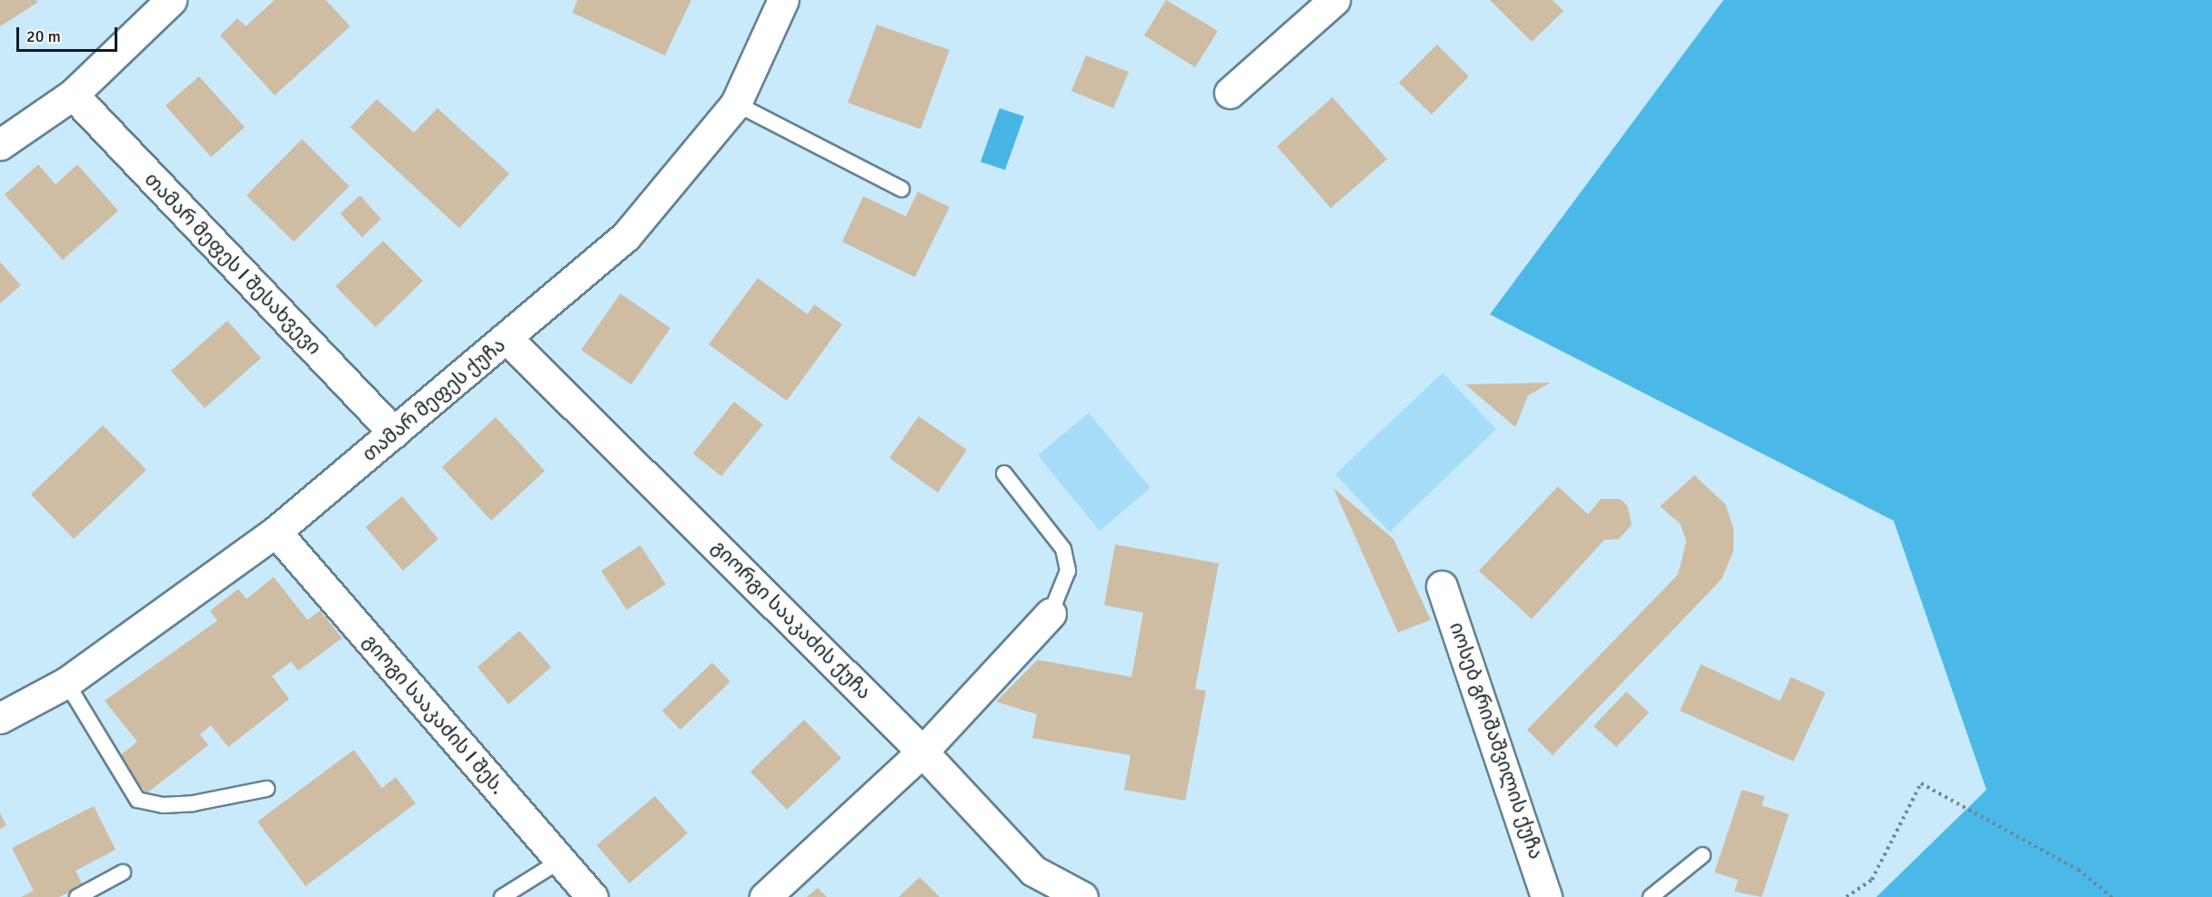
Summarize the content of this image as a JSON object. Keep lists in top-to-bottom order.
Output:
{
  "streets": {
    "street": [
      "თამარ მეფეს I შესახვევი",
      "თამარ მეფეს ქუჩა",
      "გიორგი სააკაძის ქუჩა",
      "გიოგი სააკაძის I შეს.",
      "იოსებ გრიშაშვილის ქუჩა"
    ]
  },
  "crossings": [
    ["თამარ მეფეს I შესახვევი", "თამარ მეფეს ქუჩა"],
    ["თამარ მეფეს ქუჩა", "გიორგი სააკაძის ქუჩა"],
    ["თამარ მეფეს ქუჩა", "გიოგი სააკაძის I შეს."]
  ],
  "scale_bar": "20 m"
}
